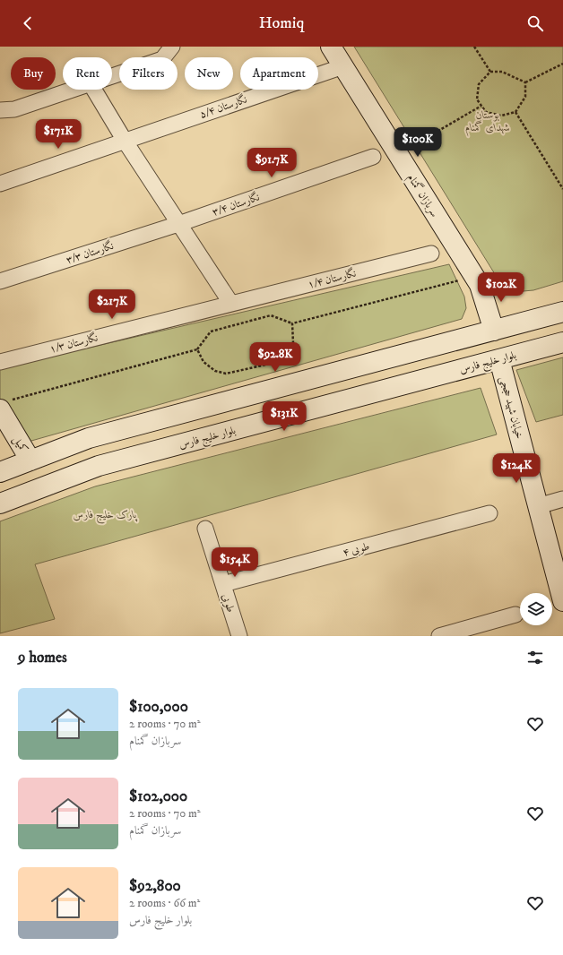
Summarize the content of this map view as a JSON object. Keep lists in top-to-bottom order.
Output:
{
  "streets": {
    "main road": [
      "سربازان گمنام",
      "بلوار خلیج فارس",
      "خیابان شهید حججی",
      "کمیل"
    ],
    "street": [
      "نگارستان ۵/۴",
      "نگارستان ۳/۴",
      "نگارستان ۳/۳",
      "نگارستان ۱/۴",
      "نگارستان ۱/۳",
      "طوبی ۴",
      "طوبی"
    ]
  },
  "crossings": [
    ["نگارستان ۵/۴", "سربازان گمنام"],
    ["نگارستان ۳/۴", "نگارستان ۳/۳"],
    ["نگارستان ۱/۴", "نگارستان ۱/۳"],
    ["بلوار خلیج فارس", "خیابان شهید حججی"],
    ["طوبی ۴", "طوبی"]
  ],
  "parks": ["بوستان شهدای گمنام", "پارک خلیج فارس"],
  "page": {
    "header": "Homiq",
    "chip": [
      "Buy",
      "Rent",
      "Filters",
      "New",
      "Apartment"
    ],
    "price": [
      "$171K",
      "$100K",
      "$91.7K",
      "$102K",
      "$217K",
      "$92.8K",
      "$131K",
      "$124K",
      "$154K"
    ],
    "heading": "9 homes",
    "list": [
      {
        "name": "$100,000",
        "note": "2 rooms · 70 m² · سربازان گمنام"
      },
      {
        "name": "$102,000",
        "note": "2 rooms · 70 m² · سربازان گمنام"
      },
      {
        "name": "$92,800",
        "note": "2 rooms · 66 m² · بلوار خلیج فارس"
      }
    ]
  }
}
